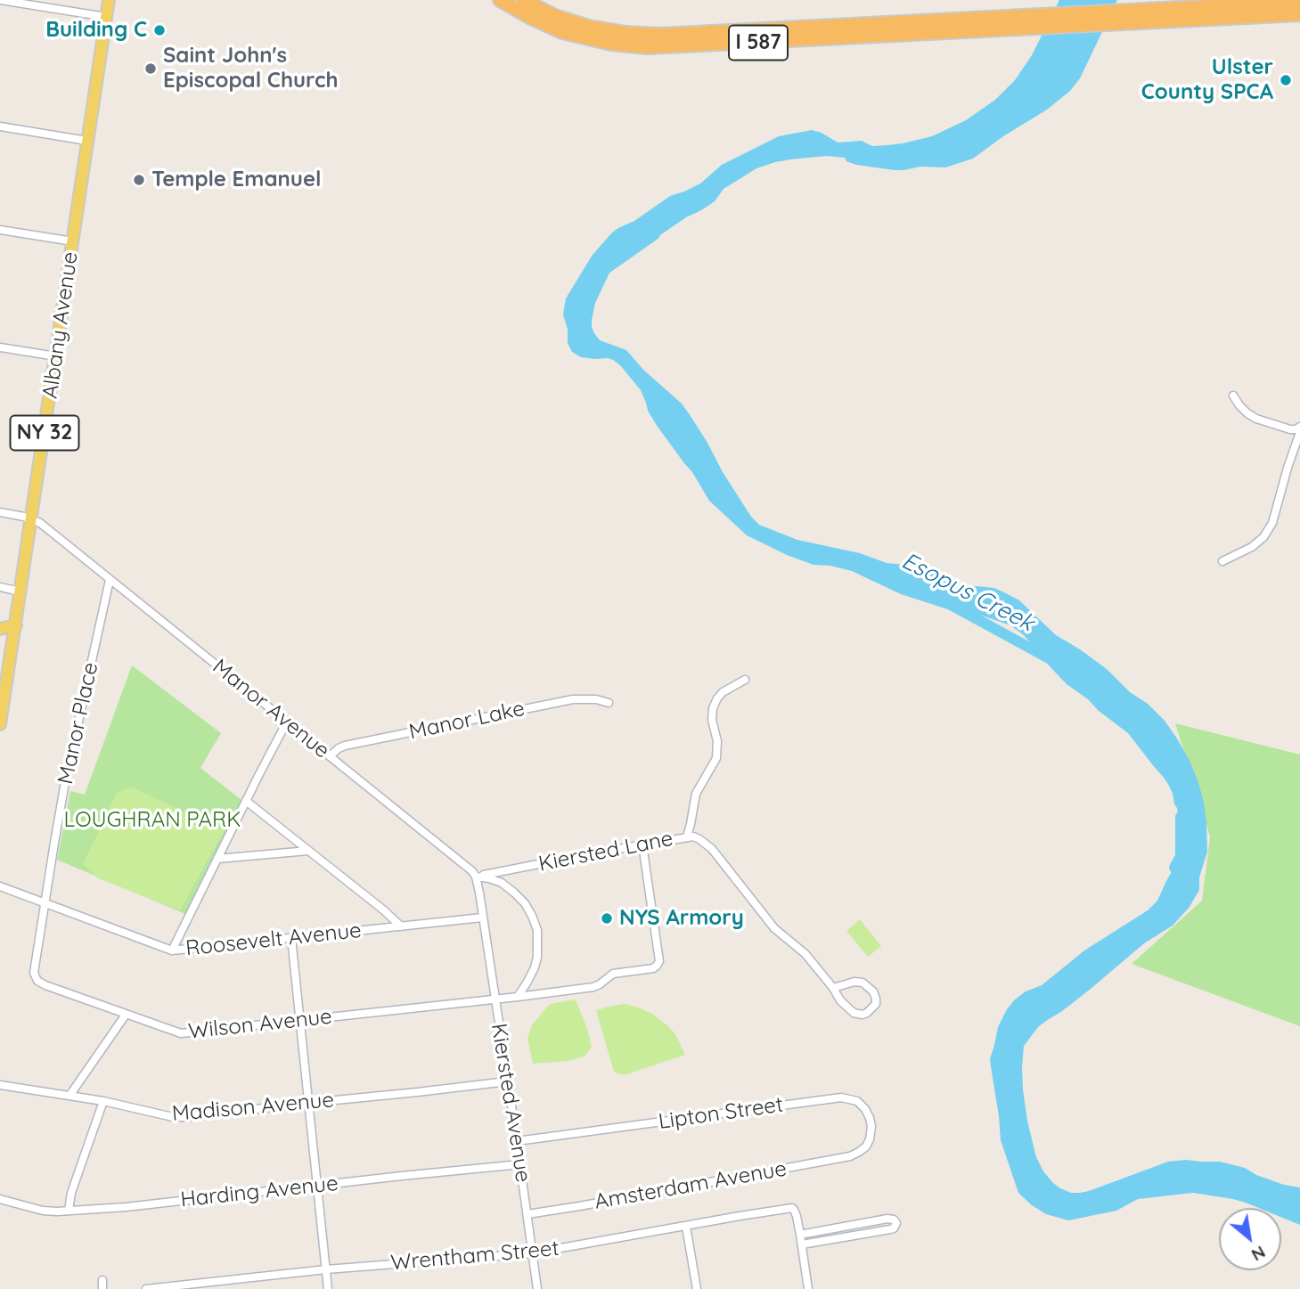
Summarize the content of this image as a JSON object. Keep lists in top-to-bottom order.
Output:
{
  "streets": {
    "highway": ["I 587"],
    "main road": ["Albany Avenue", "NY 32"],
    "street": [
      "Manor Avenue",
      "Manor Lake",
      "Manor Place",
      "Kiersted Lane",
      "Roosevelt Avenue",
      "Wilson Avenue",
      "Kiersted Avenue",
      "Madison Avenue",
      "Lipton Street",
      "Amsterdam Avenue",
      "Harding Avenue",
      "Wrentham Street"
    ]
  },
  "crossings": [
    ["Albany Avenue", "Manor Avenue"],
    ["Manor Avenue", "Manor Lake"],
    ["Manor Avenue", "Manor Place"],
    ["Manor Avenue", "Kiersted Lane"],
    ["Manor Place", "Roosevelt Avenue"],
    ["Manor Place", "Wilson Avenue"],
    ["Kiersted Lane", "Wilson Avenue"],
    ["Roosevelt Avenue", "Kiersted Avenue"],
    ["Wilson Avenue", "Kiersted Avenue"],
    ["Kiersted Avenue", "Madison Avenue"],
    ["Kiersted Avenue", "Lipton Street"],
    ["Kiersted Avenue", "Amsterdam Avenue"],
    ["Kiersted Avenue", "Harding Avenue"],
    ["Kiersted Avenue", "Wrentham Street"],
    ["Lipton Street", "Amsterdam Avenue"]
  ],
  "water": ["Esopus Creek"],
  "parks": ["LOUGHRAN PARK"],
  "places": [
    "Building C",
    "Saint John's Episcopal Church",
    "Ulster County SPCA",
    "Temple Emanuel",
    "NYS Armory"
  ],
  "north": "bottom right"
}
